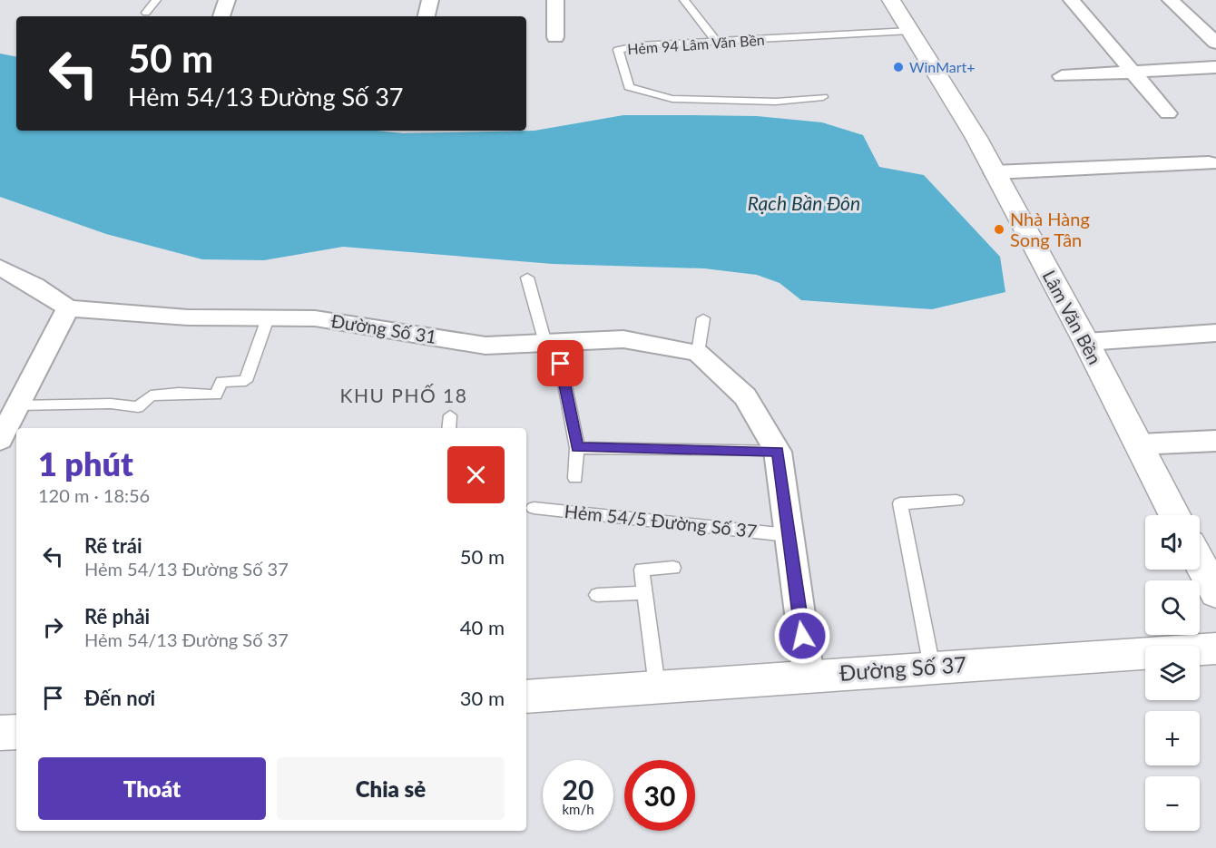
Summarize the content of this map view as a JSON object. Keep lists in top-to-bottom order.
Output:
{
  "streets": {
    "street": ["Lâm Văn Bền", "Đường Số 31", "Đường Số 37"],
    "lane": ["Hẻm 94 Lâm Văn Bền", "Hẻm 54/5 Đường Số 37"]
  },
  "crossings": [
    ["Hẻm 94 Lâm Văn Bền", "Lâm Văn Bền"]
  ],
  "districts": ["KHU PHỐ 18"],
  "water": ["Rạch Bần Đôn"],
  "places": ["WinMart+", "Nhà Hàng Song Tân"],
  "page": {
    "turn": ["50 m", "Hẻm 54/13 Đường Số 37"],
    "heading": ["1 phút", "120 m · 18:56"],
    "map_buttons": ["+", "−"],
    "list": [
      {
        "name": "Rẽ trái",
        "note": "Hẻm 54/13 Đường Số 37",
        "value": "50 m"
      },
      {
        "name": "Rẽ phải",
        "note": "Hẻm 54/13 Đường Số 37",
        "value": "40 m"
      },
      {
        "name": "Đến nơi",
        "value": "30 m"
      }
    ],
    "buttons": ["Thoát", "Chia sẻ"],
    "speed": "20 km/h",
    "limit": "30"
  }
}
